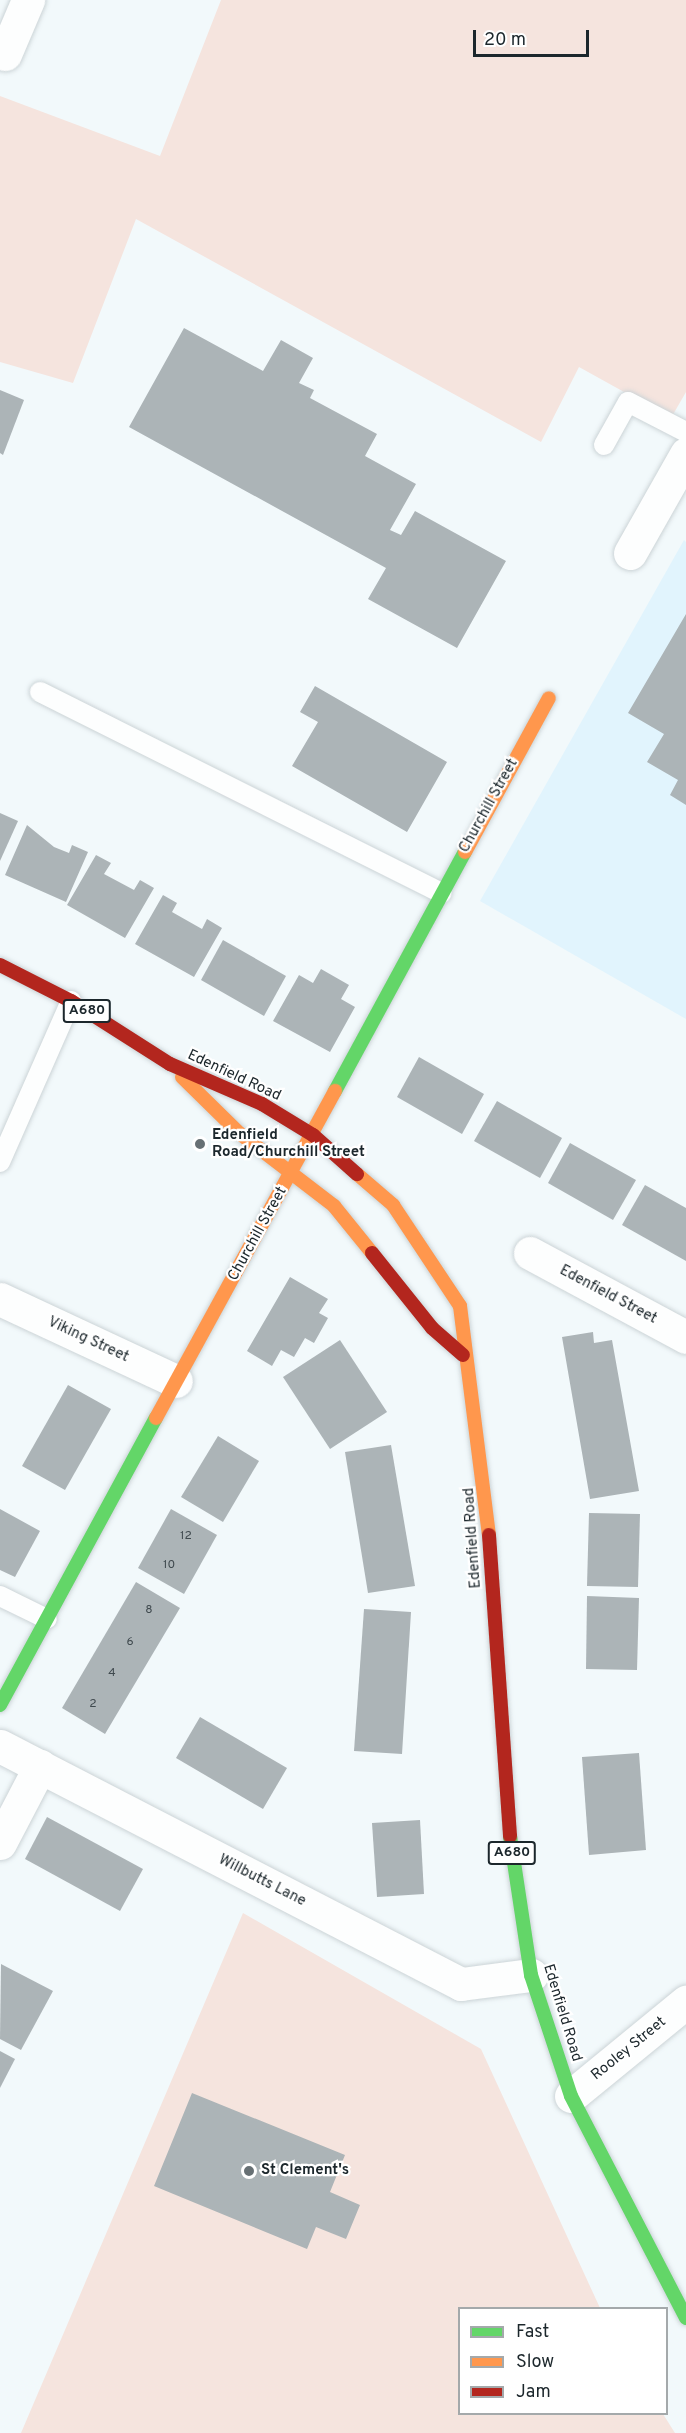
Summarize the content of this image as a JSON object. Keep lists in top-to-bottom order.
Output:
{
  "streets": {
    "main road": ["Churchill Street", "A680", "Edenfield Road"],
    "street": [
      "Edenfield Street",
      "Viking Street",
      "Willbutts Lane",
      "Rooley Street"
    ]
  },
  "crossings": [
    ["Churchill Street", "Edenfield Road"],
    ["Churchill Street", "Viking Street"],
    ["Edenfield Road", "Willbutts Lane"],
    ["Edenfield Road", "Rooley Street"]
  ],
  "places": ["Edenfield Road/Churchill Street", "St Clement's"],
  "house_numbers": [
    "12",
    "10",
    "8",
    "6",
    "4",
    "2"
  ],
  "legend": ["Fast", "Slow", "Jam"],
  "scale_bar": "20 m"
}
